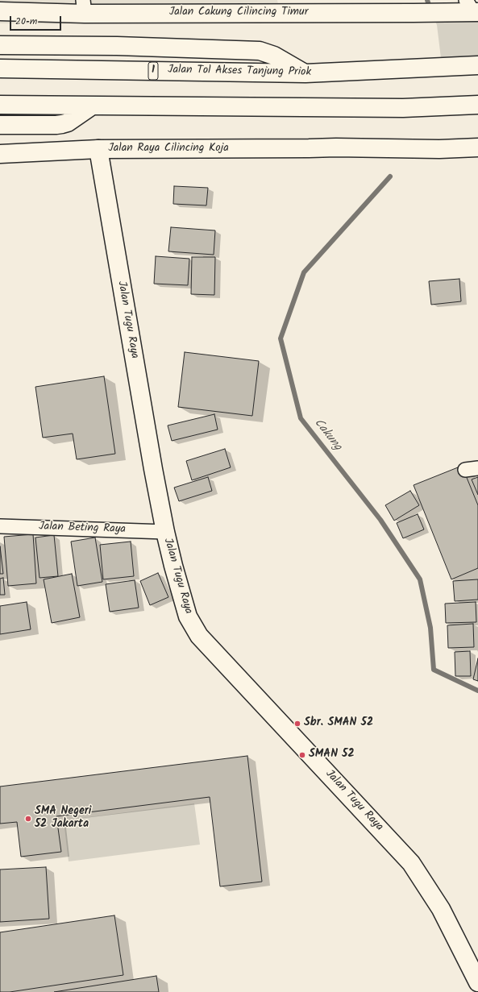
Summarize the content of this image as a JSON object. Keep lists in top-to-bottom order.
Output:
{
  "streets": {
    "main road": [
      "Jalan Cakung Cilincing Timur",
      "1",
      "Jalan Tol Akses Tanjung Priok",
      "Jalan Raya Cilincing Koja",
      "Jalan Tugu Raya"
    ],
    "street": ["Jalan Beting Raya"]
  },
  "crossings": [
    ["Jalan Raya Cilincing Koja", "Jalan Tugu Raya"],
    ["Jalan Tugu Raya", "Jalan Beting Raya"]
  ],
  "water": ["Cakung"],
  "places": ["Sbr. SMAN 52", "SMAN 52", "SMA Negeri 52 Jakarta"],
  "scale_bar": "20 m"
}
